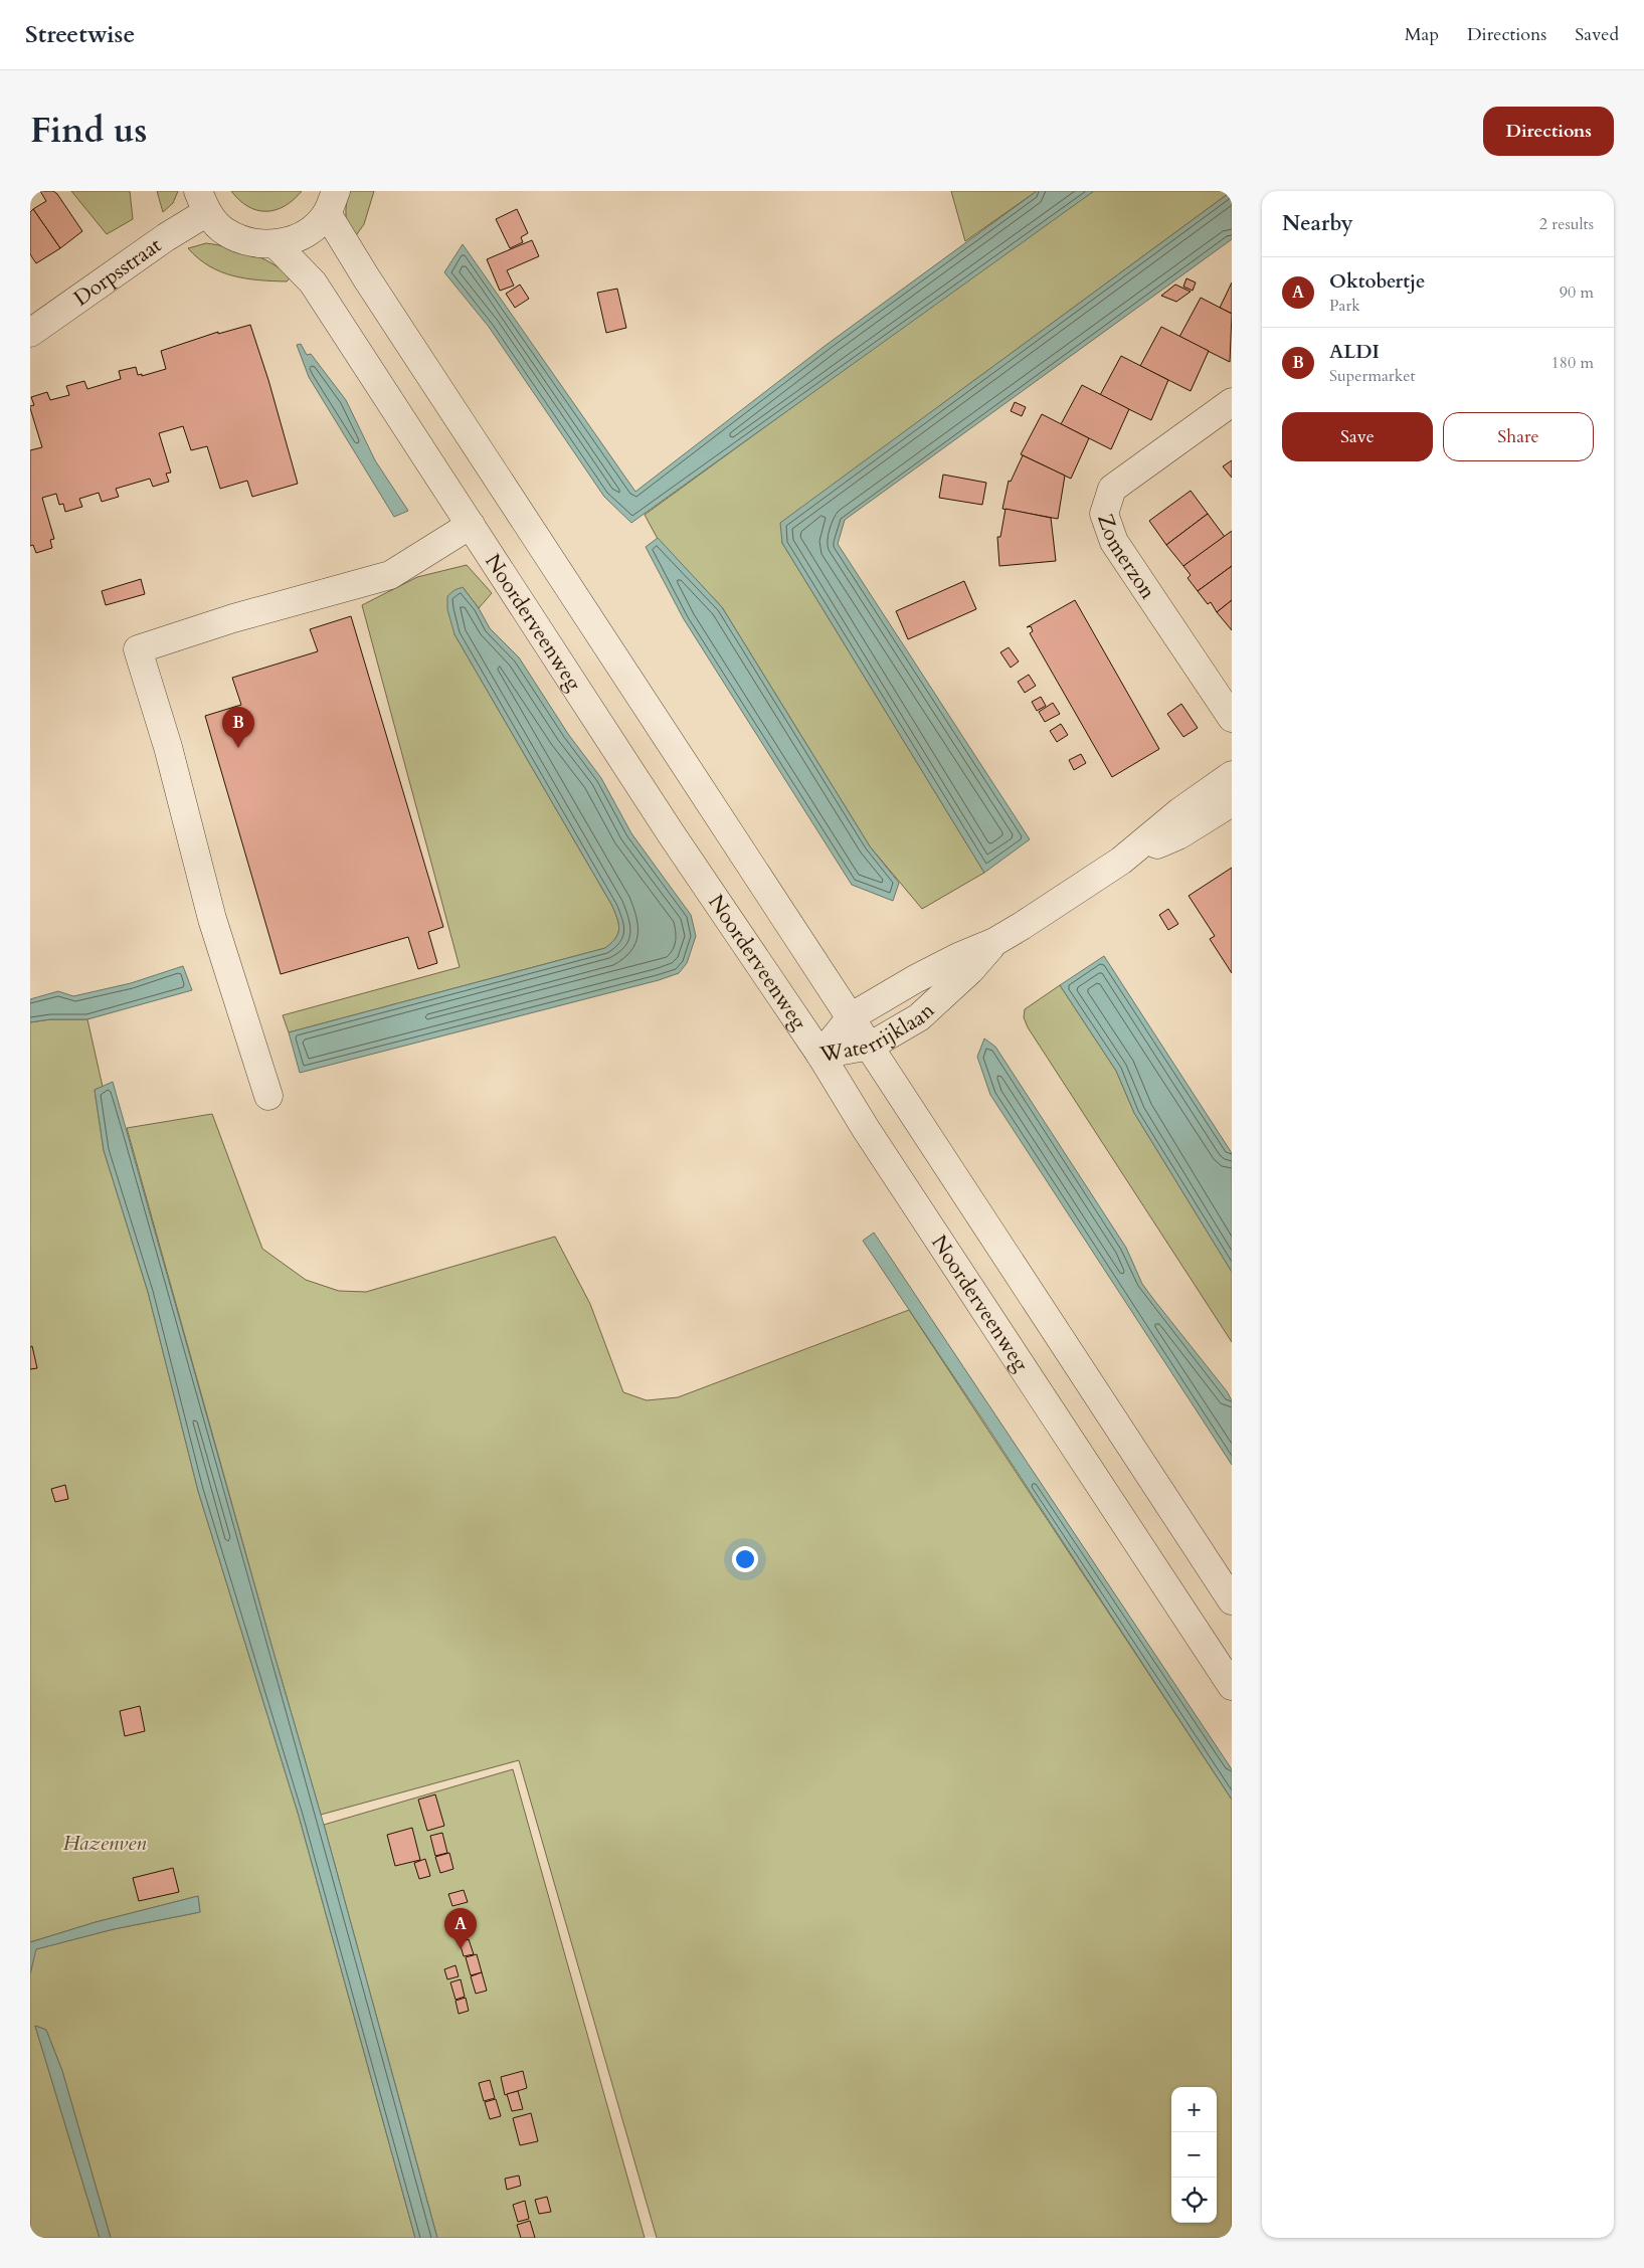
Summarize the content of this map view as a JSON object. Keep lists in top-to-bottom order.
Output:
{
  "streets": {
    "street": [
      "Dorpsstraat",
      "Zomerzon",
      "Noorderveenweg",
      "Waterrijklaan"
    ]
  },
  "crossings": [
    ["Noorderveenweg", "Waterrijklaan"]
  ],
  "parks": ["Hazenven"],
  "page": {
    "header": "Streetwise",
    "nav": ["Map", "Directions", "Saved"],
    "title": "Find us",
    "buttons": [
      "Directions",
      ["Save", "Share"]
    ],
    "heading": ["Nearby", "2 results"],
    "list": [
      {
        "mark": "A",
        "name": "Oktobertje",
        "note": "Park",
        "value": "90 m"
      },
      {
        "mark": "B",
        "name": "ALDI",
        "note": "Supermarket",
        "value": "180 m"
      }
    ],
    "pins": ["B", "A"],
    "map_buttons": ["+", "−"]
  }
}
